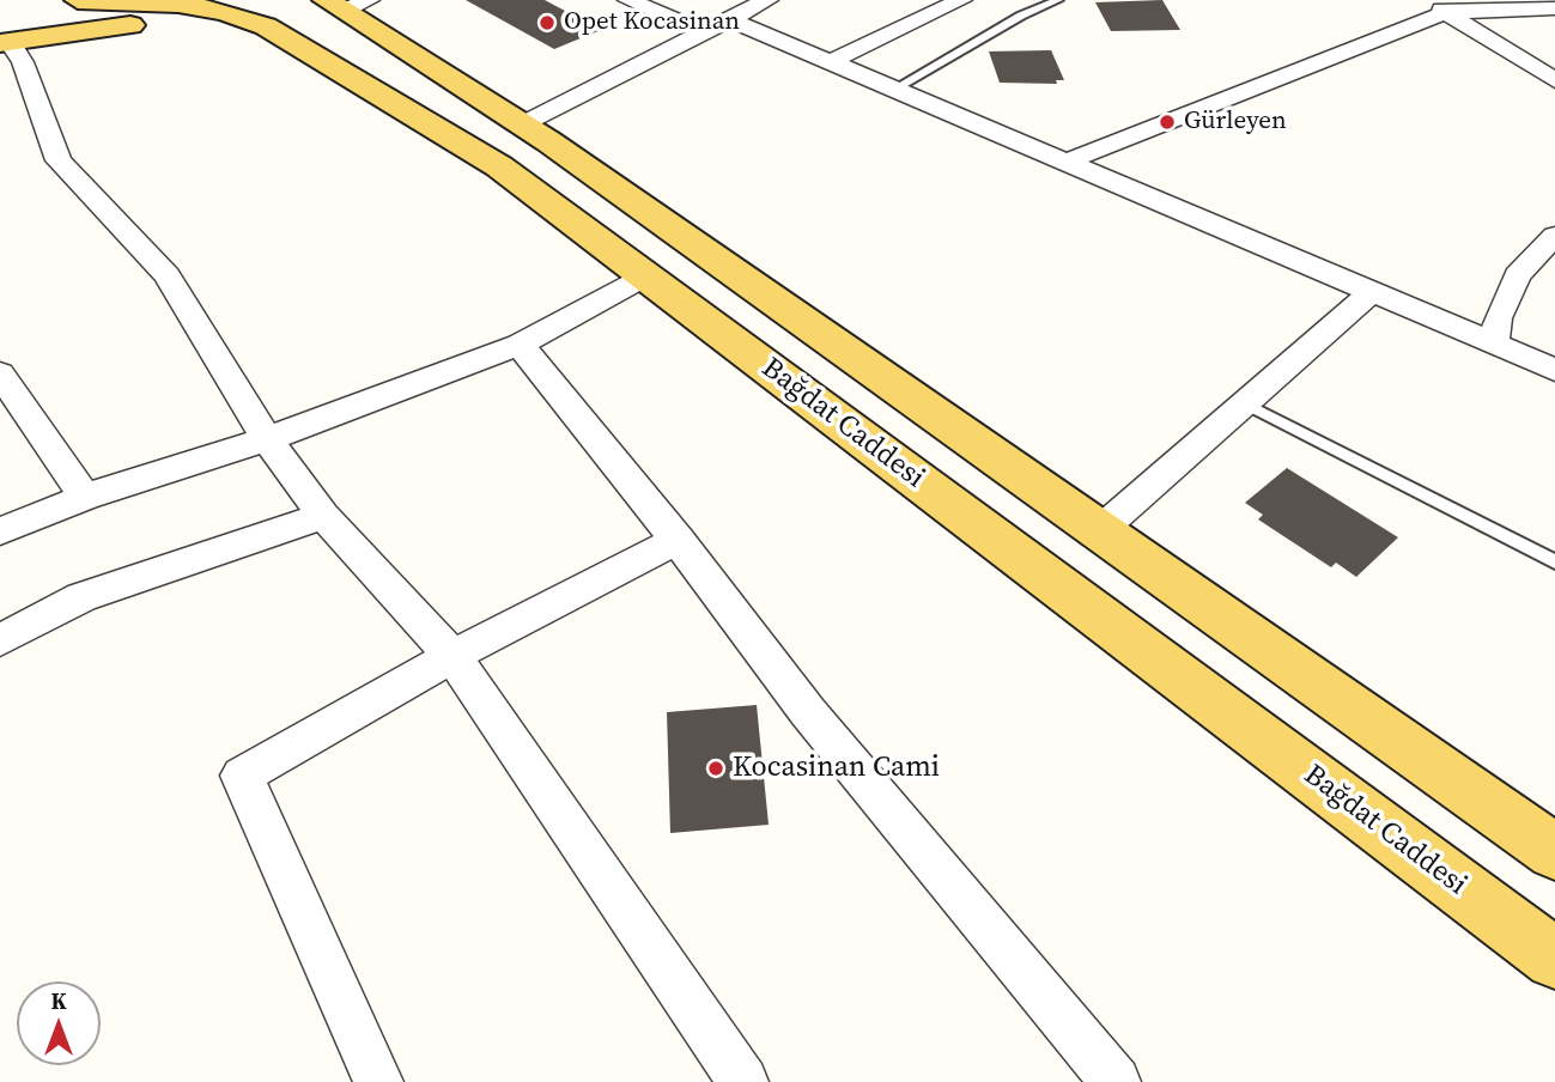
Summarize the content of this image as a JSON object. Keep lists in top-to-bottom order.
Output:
{
  "streets": {
    "main road": ["Bağdat Caddesi"]
  },
  "places": ["Opet Kocasinan", "Gürleyen", "Kocasinan Cami"],
  "north": "top"
}
